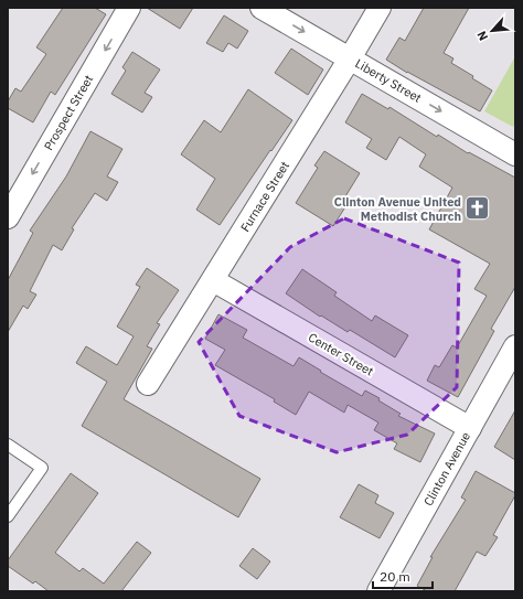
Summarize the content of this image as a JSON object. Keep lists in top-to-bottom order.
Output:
{
  "streets": {
    "street": [
      "Liberty Street",
      "Prospect Street",
      "Furnace Street",
      "Center Street",
      "Clinton Avenue"
    ]
  },
  "crossings": [
    ["Liberty Street", "Furnace Street"],
    ["Furnace Street", "Center Street"],
    ["Center Street", "Clinton Avenue"]
  ],
  "one_way": ["Liberty Street", "Prospect Street"],
  "places": {
    "church": ["Clinton Avenue United Methodist Church"]
  },
  "scale_bar": "20 m",
  "north": "bottom left"
}
